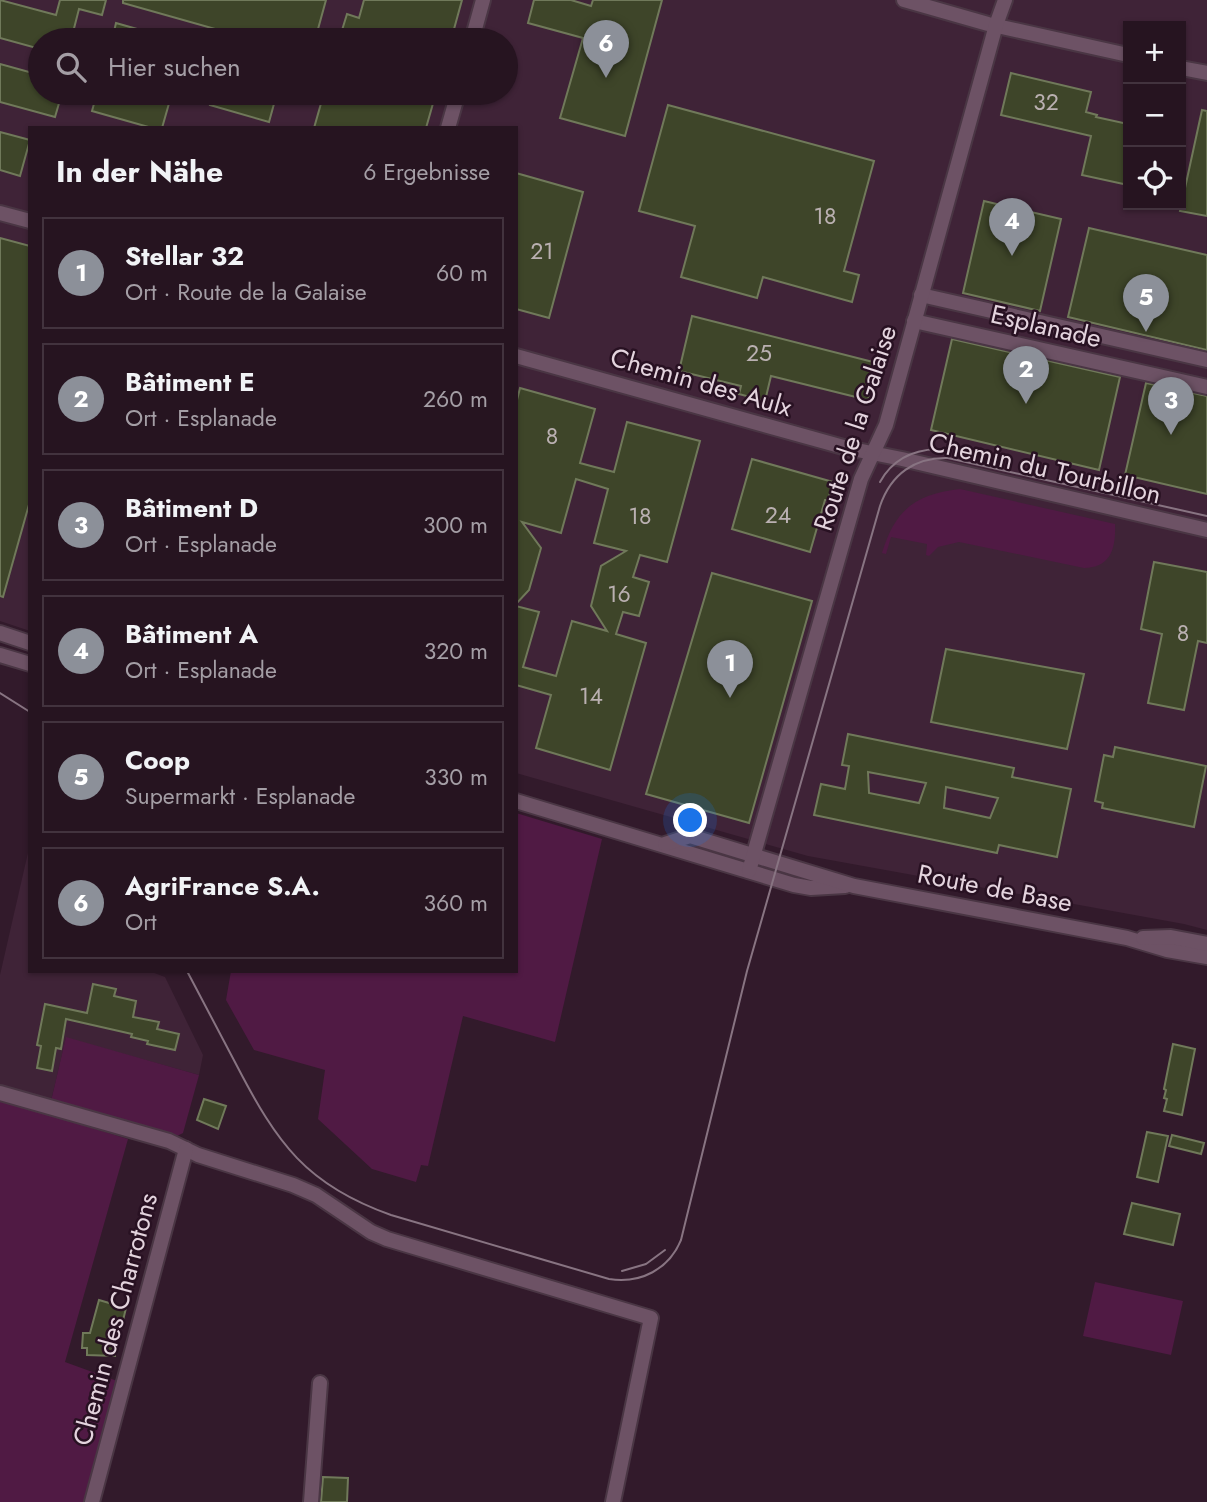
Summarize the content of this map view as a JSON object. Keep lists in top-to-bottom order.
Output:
{
  "streets": {
    "street": [
      "Esplanade",
      "Chemin des Aulx",
      "Route de la Galaise",
      "Chemin du Tourbillon",
      "Route de Base",
      "Chemin des Charrotons"
    ]
  },
  "crossings": [
    ["Esplanade", "Route de la Galaise"],
    ["Chemin des Aulx", "Route de la Galaise"],
    ["Chemin des Aulx", "Chemin du Tourbillon"],
    ["Route de la Galaise", "Chemin du Tourbillon"],
    ["Route de la Galaise", "Route de Base"]
  ],
  "house_numbers": [
    "32",
    "18",
    "21",
    "25",
    "8",
    "24",
    "18",
    "16",
    "8",
    "14"
  ],
  "page": {
    "pins": [
      "6",
      "4",
      "5",
      "2",
      "3",
      "1"
    ],
    "map_buttons": ["+", "−"],
    "search": "Hier suchen",
    "heading": ["In der Nähe", "6 Ergebnisse"],
    "list": [
      {
        "mark": "1",
        "name": "Stellar 32",
        "note": "Ort · Route de la Galaise",
        "value": "60 m"
      },
      {
        "mark": "2",
        "name": "Bâtiment E",
        "note": "Ort · Esplanade",
        "value": "260 m"
      },
      {
        "mark": "3",
        "name": "Bâtiment D",
        "note": "Ort · Esplanade",
        "value": "300 m"
      },
      {
        "mark": "4",
        "name": "Bâtiment A",
        "note": "Ort · Esplanade",
        "value": "320 m"
      },
      {
        "mark": "5",
        "name": "Coop",
        "note": "Supermarkt · Esplanade",
        "value": "330 m"
      },
      {
        "mark": "6",
        "name": "AgriFrance S.A.",
        "note": "Ort",
        "value": "360 m"
      }
    ]
  }
}
